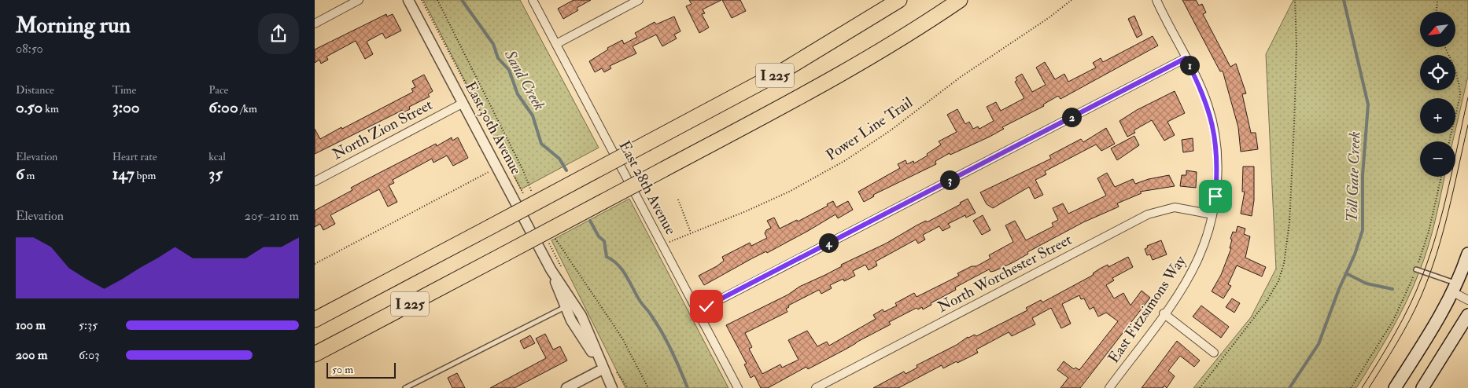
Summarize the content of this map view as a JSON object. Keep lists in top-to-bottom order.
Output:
{
  "streets": {
    "highway": ["I 225"],
    "street": [
      "East 30th Avenue",
      "North Zion Street",
      "East 28th Avenue",
      "North Worchester Street",
      "East Fitzsimons Way"
    ],
    "path": ["Power Line Trail"]
  },
  "crossings": [
    ["East 30th Avenue", "North Zion Street"],
    ["Power Line Trail", "East 28th Avenue"],
    ["North Worchester Street", "East Fitzsimons Way"]
  ],
  "water": ["Sand Creek", "Toll Gate Creek"],
  "scale_bar": "50 m",
  "north": "bottom left",
  "page": {
    "heading": ["Morning run", "08:50"],
    "map_buttons": ["+", "−"],
    "pins": [
      "1",
      "2",
      "3",
      "4"
    ],
    "stats": [
      ["Distance", "0.50 km"],
      ["Time", "3:00"],
      ["Pace", "6:00 /km"],
      ["Elevation", "6 m"],
      ["Heart rate", "147 bpm"],
      ["kcal", "35"]
    ],
    "chart": ["Elevation", "205–210 m"],
    "list": [
      {
        "name": "100 m",
        "note": "5:35"
      },
      {
        "name": "200 m",
        "note": "6:03"
      }
    ],
    "scale": "50 m"
  }
}
